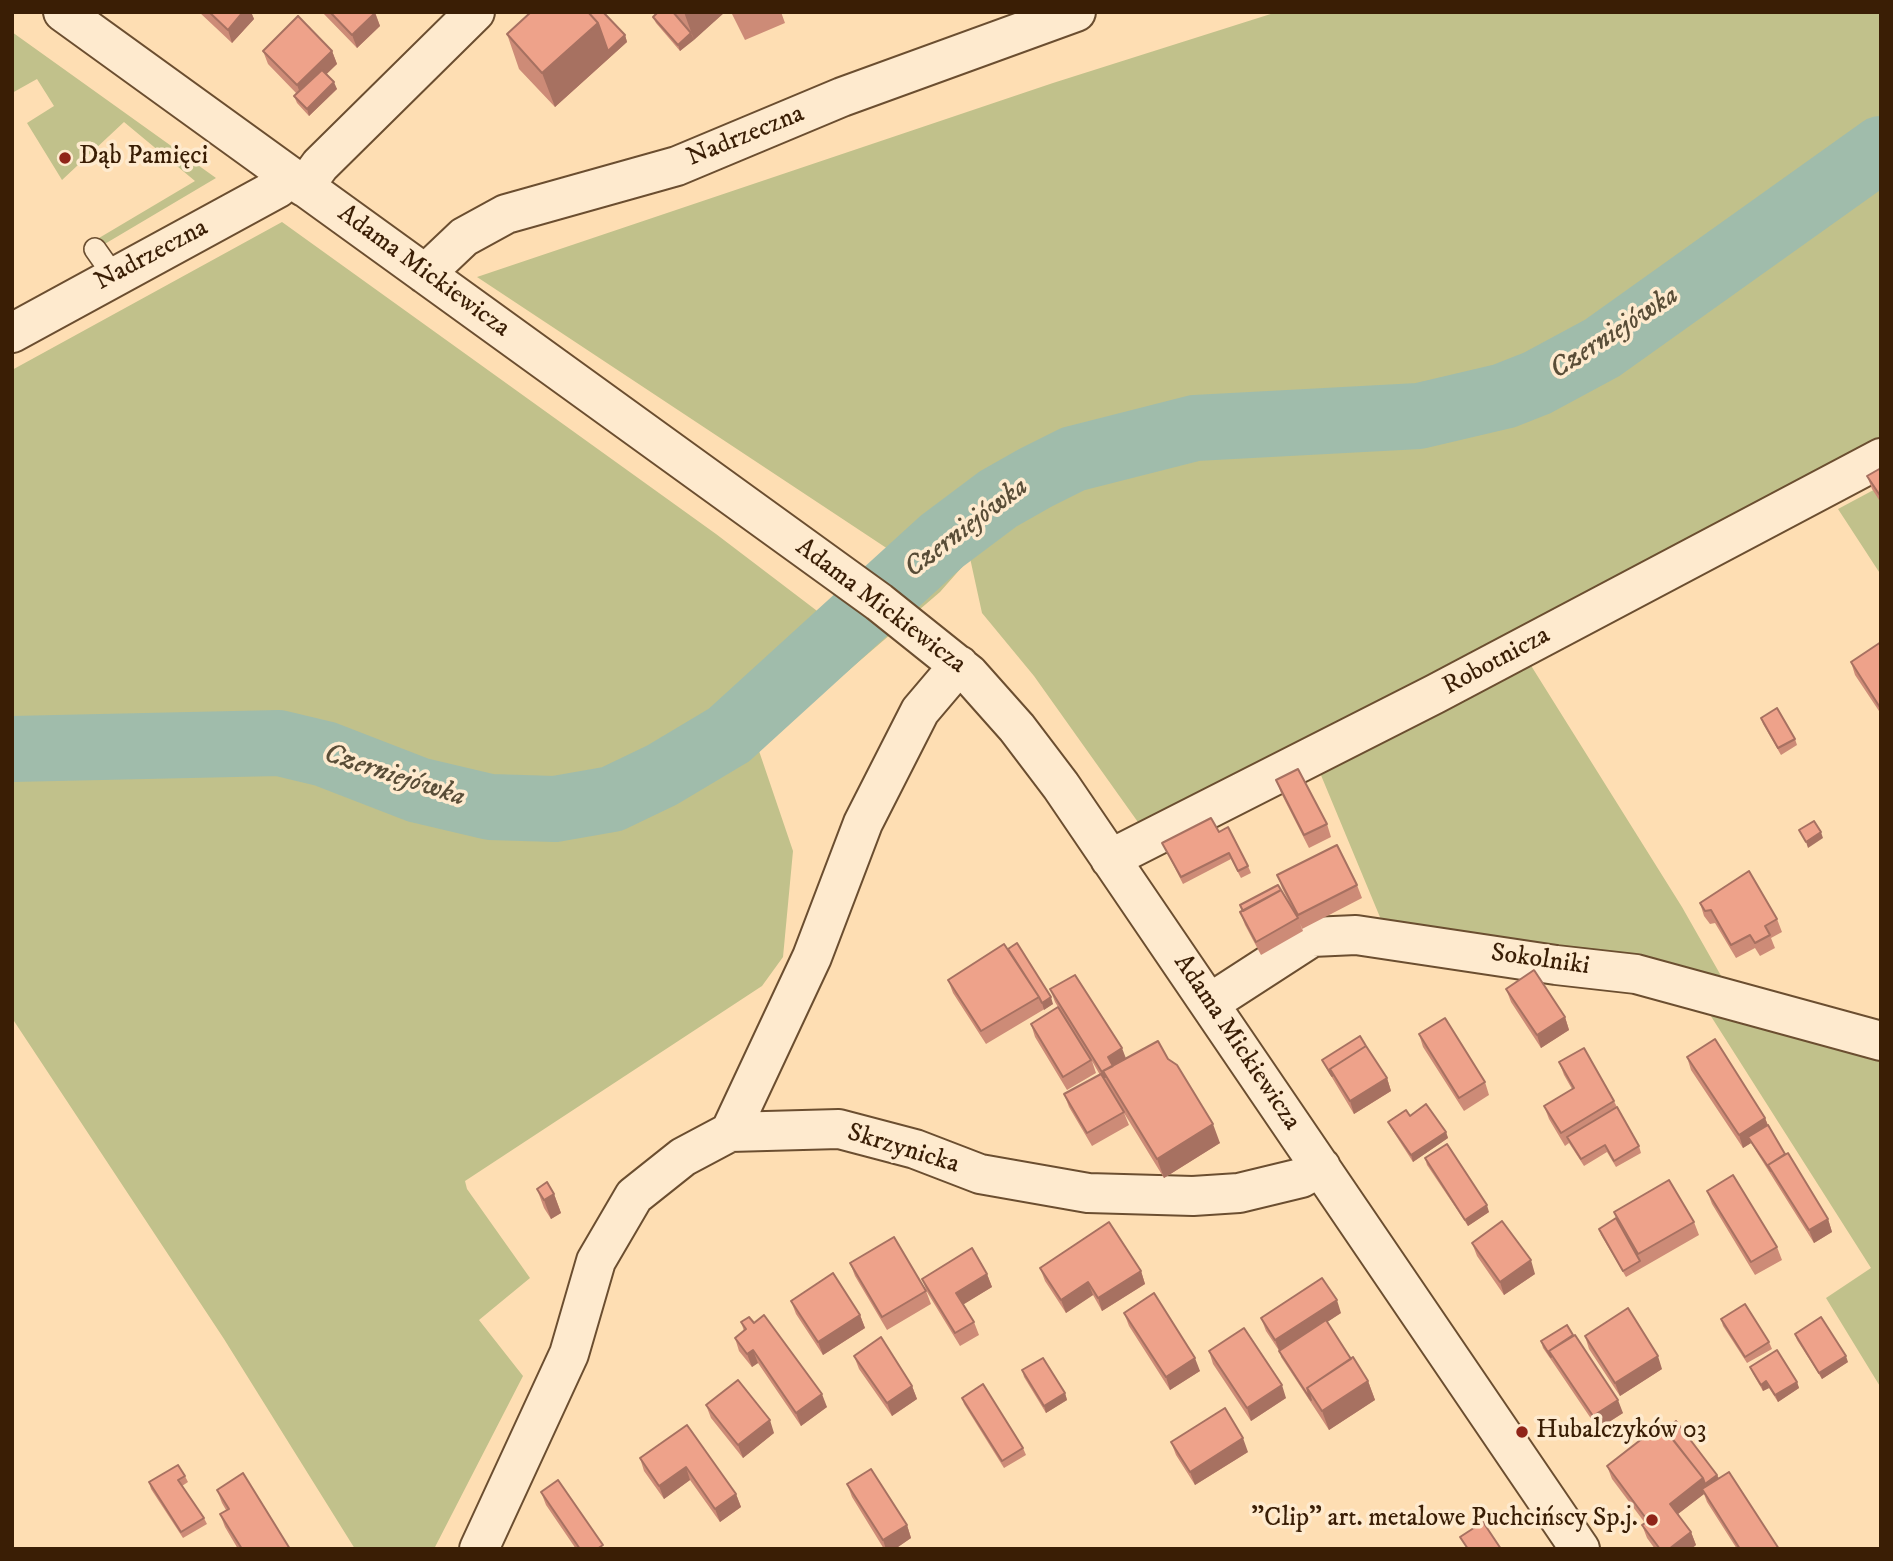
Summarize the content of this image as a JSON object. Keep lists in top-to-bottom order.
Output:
{
  "streets": {
    "street": [
      "Nadrzeczna",
      "Adama Mickiewicza",
      "Robotnicza",
      "Sokolniki",
      "Skrzynicka"
    ]
  },
  "crossings": [
    ["Nadrzeczna", "Adama Mickiewicza"],
    ["Adama Mickiewicza", "Robotnicza"],
    ["Adama Mickiewicza", "Sokolniki"],
    ["Adama Mickiewicza", "Skrzynicka"]
  ],
  "water": ["Czerniejówka"],
  "places": ["Dąb Pamięci", "Hubalczyków 03", "\"Clip\" art. metalowe Puchcińscy Sp.j."]
}
